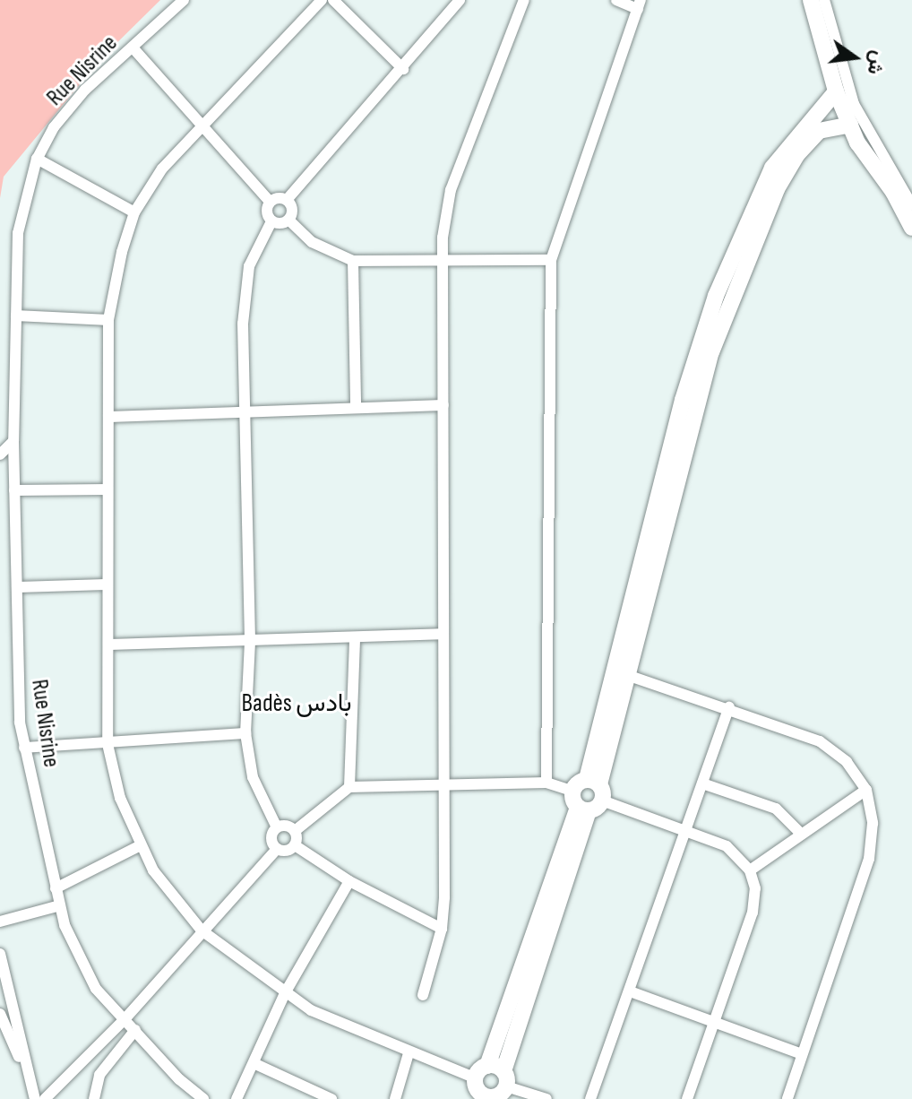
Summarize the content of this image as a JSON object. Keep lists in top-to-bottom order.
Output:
{
  "streets": {
    "street": ["Rue Nisrine"]
  },
  "districts": ["Badès بادس"],
  "north": "right"
}
